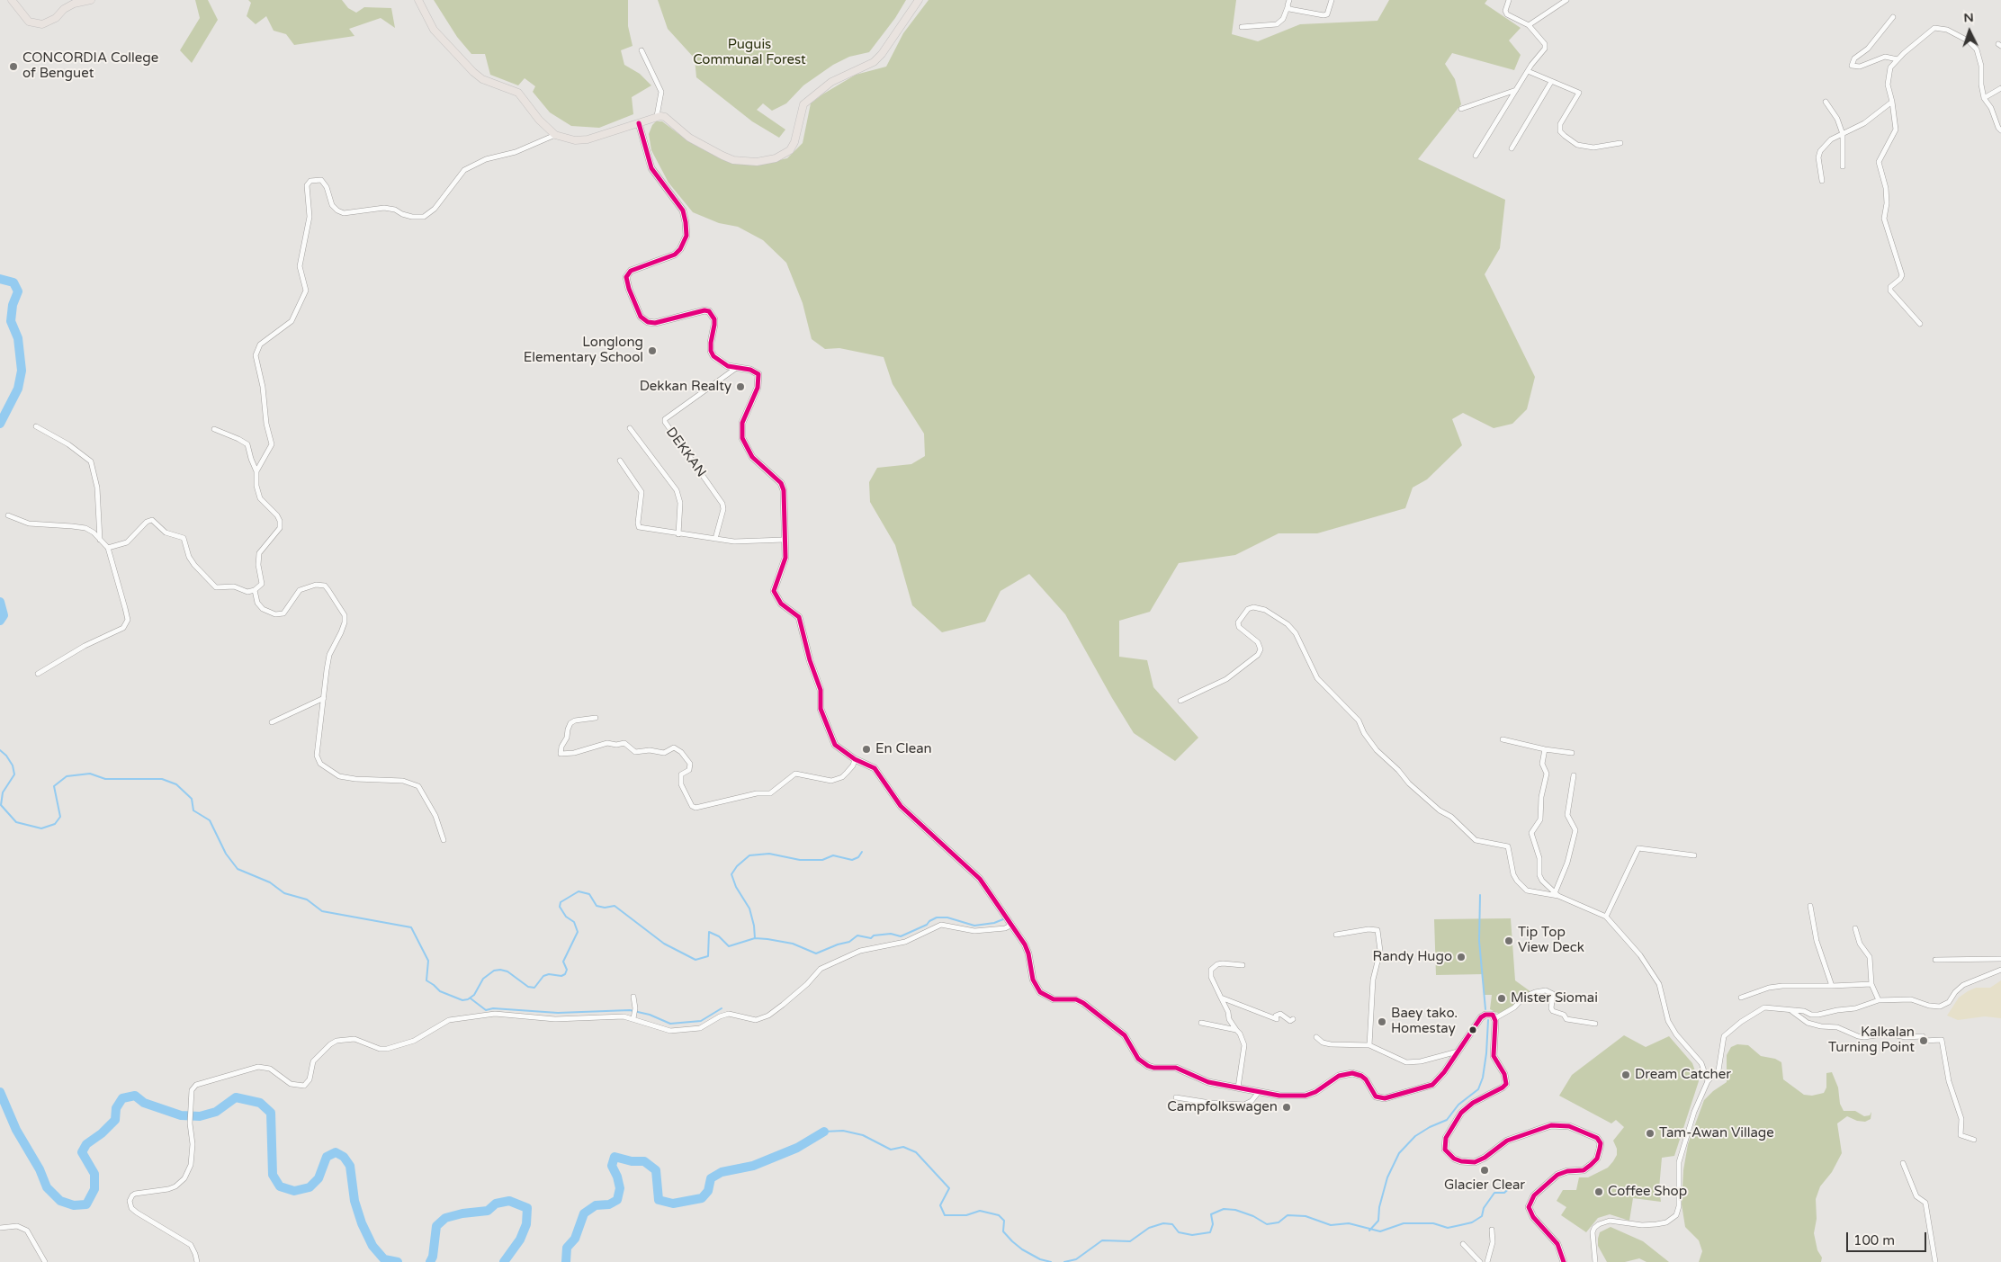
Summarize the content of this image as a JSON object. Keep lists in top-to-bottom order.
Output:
{
  "streets": {
    "street": ["DEKKAN"]
  },
  "parks": ["Puguis Communal Forest"],
  "places": [
    "CONCORDIA College of Benguet",
    "Longlong Elementary School",
    "Dekkan Realty",
    "En Clean",
    "Tip Top View Deck",
    "Randy Hugo",
    "Mister Siomai",
    "Baey tako. Homestay",
    "Kalkalan Turning Point",
    "Dream Catcher",
    "Campfolkswagen",
    "Tam-Awan Village",
    "Glacier Clear",
    "Coffee Shop"
  ],
  "scale_bar": "100 m",
  "north": "top"
}
